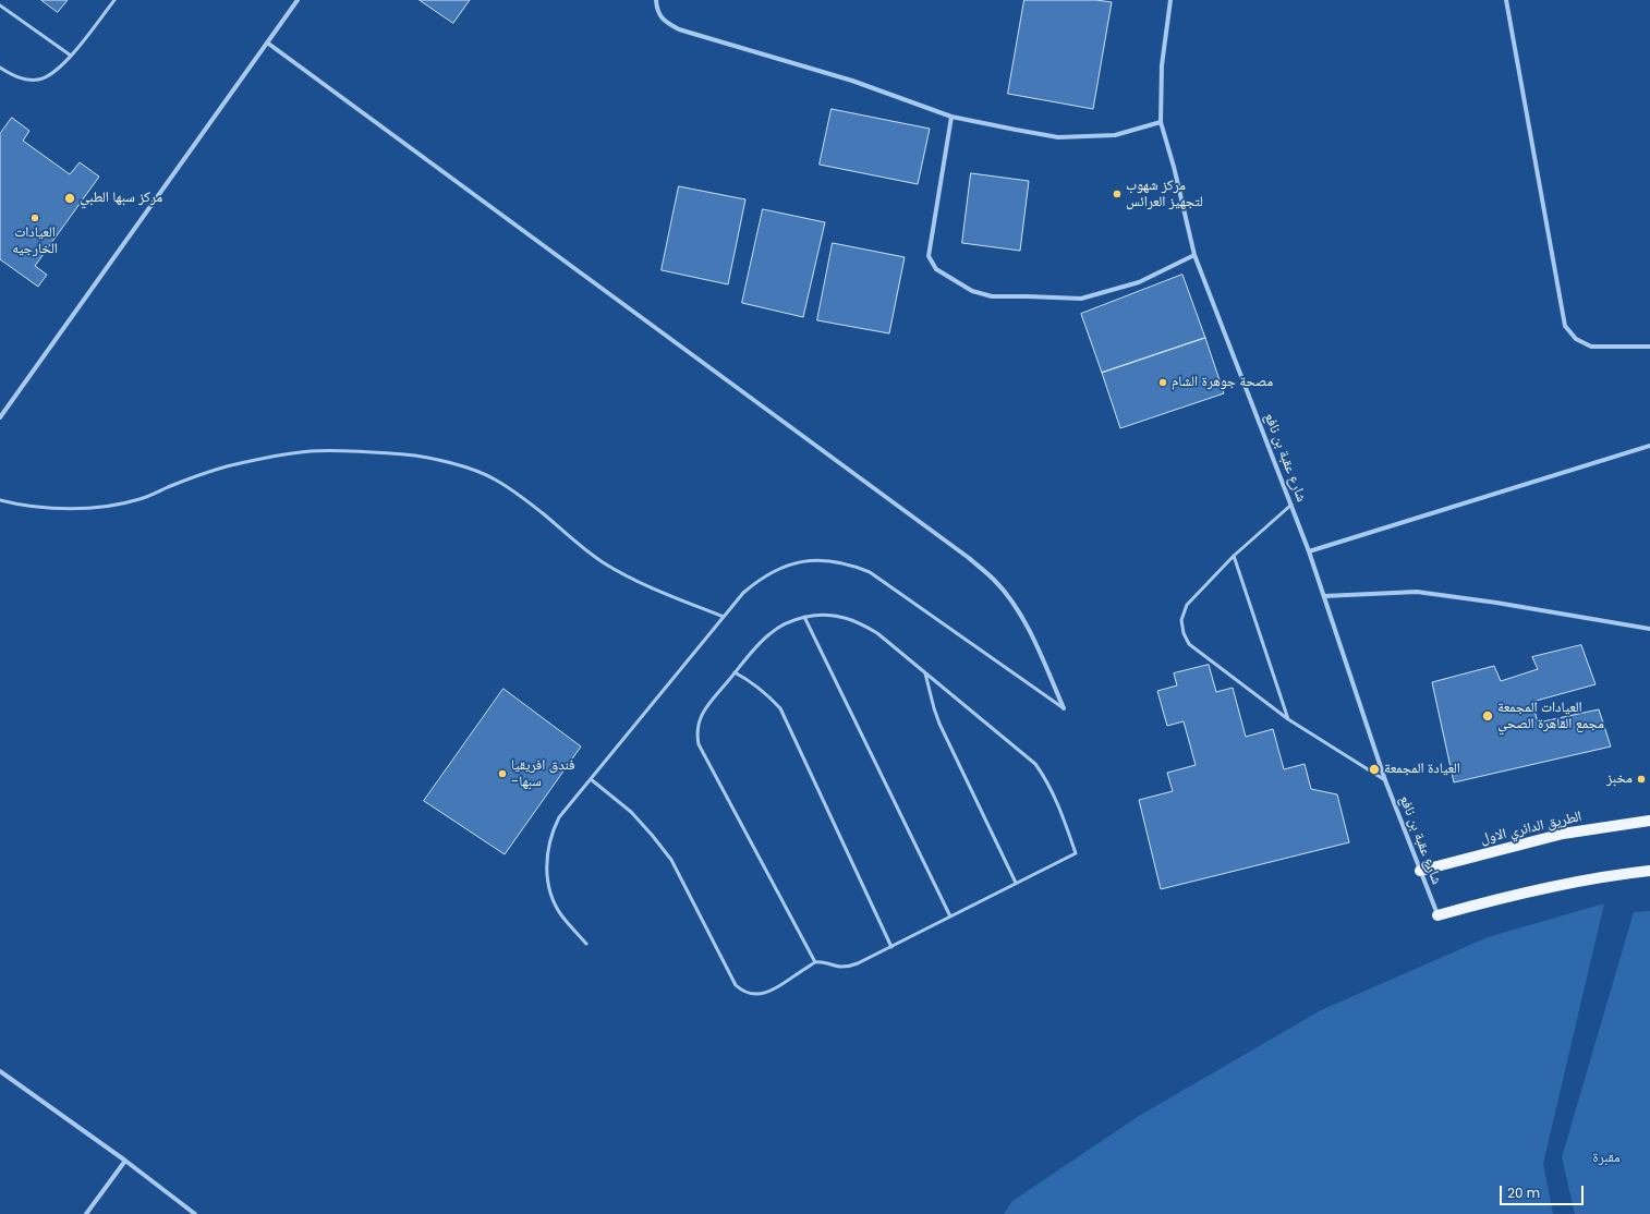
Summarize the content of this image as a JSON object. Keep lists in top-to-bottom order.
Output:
{
  "streets": {
    "main road": ["الطريق الدائري الاول"],
    "street": ["شارع عقبة بن نافع"]
  },
  "crossings": [
    ["شارع عقبة بن نافع", "الطريق الدائري الاول"]
  ],
  "parks": ["مقبرة"],
  "places": [
    "مركز شهوب لتجهيز العرائس",
    "مركز سبها الطبي",
    "العيادات الخارجيه",
    "مصحة جوهرة الشام",
    "العيادات المجمعة مجمع القاهرة الصحي",
    "العيادة المجمعة",
    "فندق افريقيا -سبها",
    "مخبز"
  ],
  "scale_bar": "20 m"
}
